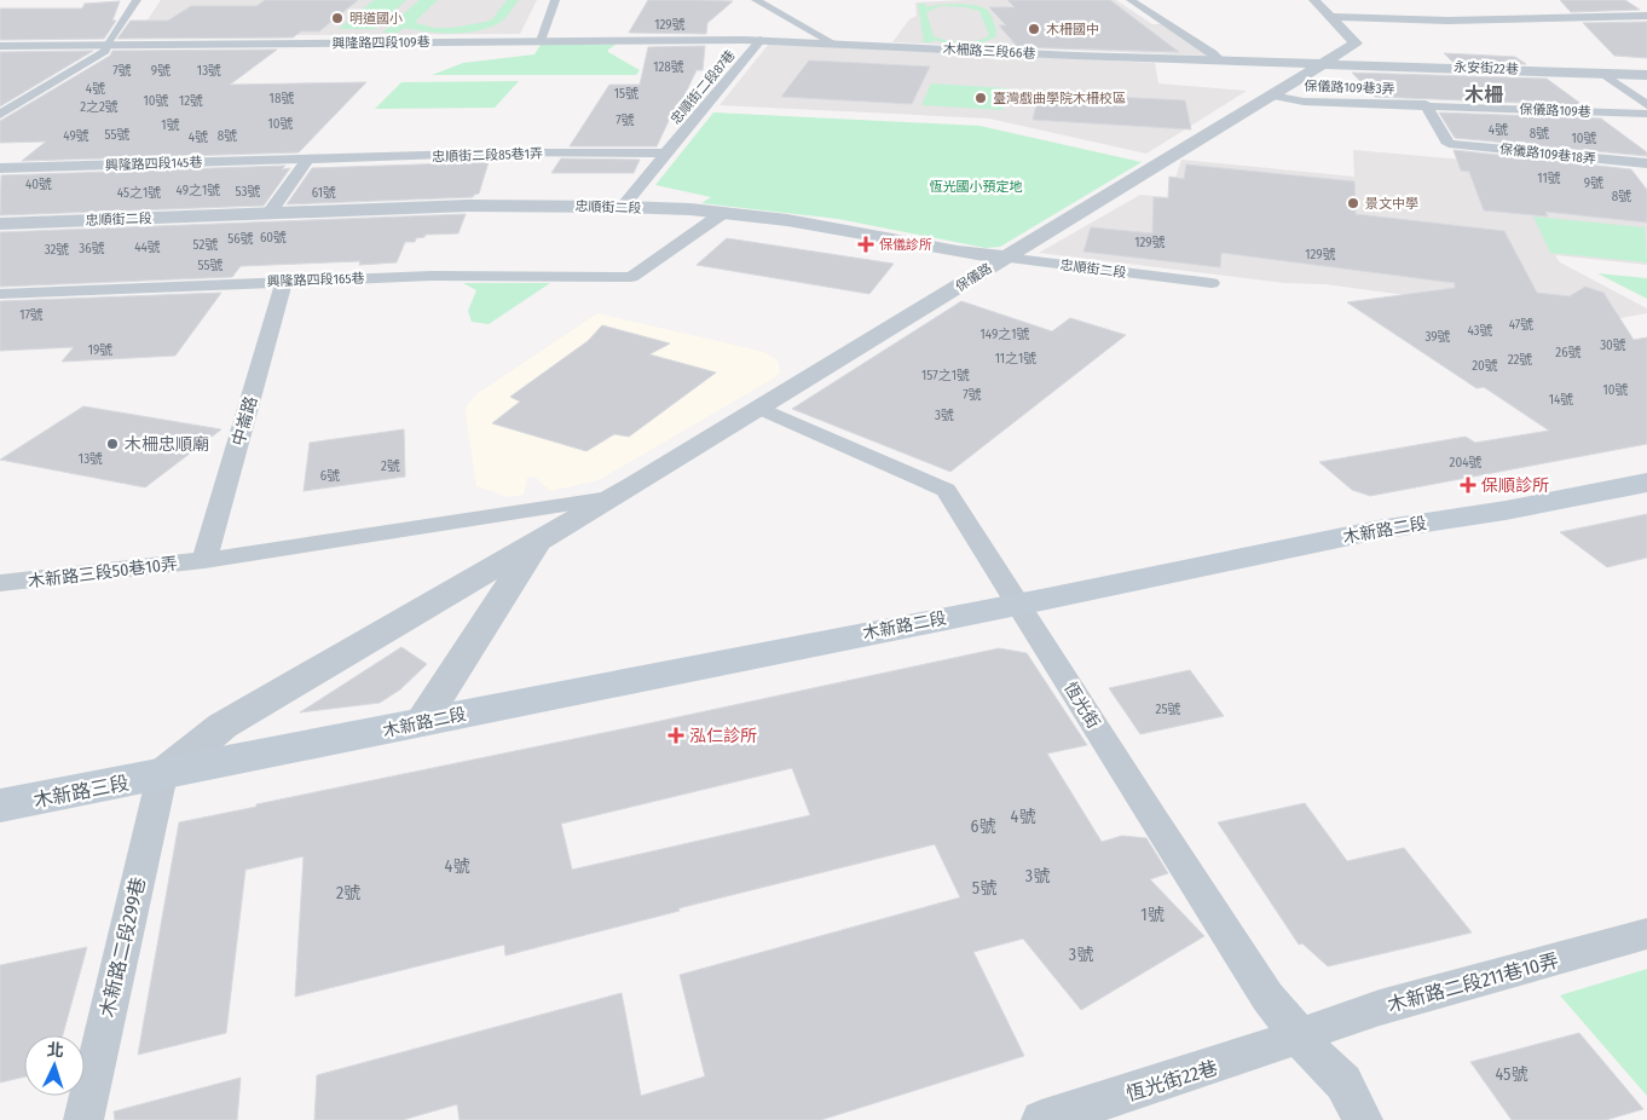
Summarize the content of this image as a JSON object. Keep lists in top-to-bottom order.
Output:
{
  "streets": {
    "main road": ["木新路二段", "木新路三段"],
    "street": [
      "興隆路四段109巷",
      "木柵路三段66巷",
      "永安街22巷",
      "忠順街二段87巷",
      "保儀路109巷3弄",
      "保儀路109巷",
      "保儀路109巷18弄",
      "忠順街二段85巷1弄",
      "興隆路四段145巷",
      "忠順街二段",
      "保儀路",
      "興隆路四段165巷",
      "中崙路",
      "木新路三段50巷10弄",
      "恆光街",
      "木新路二段299巷",
      "木新路二段211巷10弄",
      "恆光街22巷"
    ]
  },
  "crossings": [
    ["興隆路四段109巷", "木柵路三段66巷"],
    ["興隆路四段109巷", "忠順街二段87巷"],
    ["木柵路三段66巷", "永安街22巷"],
    ["木柵路三段66巷", "忠順街二段87巷"],
    ["永安街22巷", "保儀路"],
    ["忠順街二段87巷", "忠順街二段85巷1弄"],
    ["忠順街二段87巷", "忠順街二段"],
    ["保儀路109巷3弄", "保儀路109巷"],
    ["保儀路109巷3弄", "保儀路109巷18弄"],
    ["保儀路109巷3弄", "保儀路"],
    ["保儀路109巷", "保儀路109巷18弄"],
    ["忠順街二段85巷1弄", "興隆路四段145巷"],
    ["忠順街二段", "保儀路"],
    ["忠順街二段", "興隆路四段165巷"],
    ["保儀路", "木新路二段"],
    ["保儀路", "木新路三段50巷10弄"],
    ["保儀路", "恆光街"],
    ["保儀路", "木新路三段"],
    ["保儀路", "木新路二段299巷"],
    ["興隆路四段165巷", "中崙路"],
    ["中崙路", "木新路三段50巷10弄"],
    ["木新路二段", "恆光街"],
    ["木新路二段", "木新路三段"],
    ["木新路二段", "木新路二段299巷"],
    ["恆光街", "木新路二段211巷10弄"],
    ["恆光街", "恆光街22巷"],
    ["木新路三段", "木新路二段299巷"],
    ["木新路二段211巷10弄", "恆光街22巷"]
  ],
  "districts": ["木柵"],
  "parks": ["恆光國小預定地"],
  "places": {
    "other": [
      "明道國小",
      "木柵國中",
      "臺灣戲曲學院木柵校區",
      "景文中學",
      "木柵忠順廟"
    ],
    "health": ["保儀診所", "保順診所", "泓仁診所"]
  },
  "house_numbers": [
    "129號",
    "128號",
    "7號",
    "9號",
    "13號",
    "4號",
    "15號",
    "18號",
    "10號",
    "12號",
    "2之2號",
    "7號",
    "10號",
    "1號",
    "4號",
    "8號",
    "55號",
    "49號",
    "8號",
    "4號",
    "10號",
    "11號",
    "9號",
    "40號",
    "49之1號",
    "53號",
    "45之1號",
    "61號",
    "8號",
    "60號",
    "56號",
    "129號",
    "52號",
    "44號",
    "36號",
    "32號",
    "129號",
    "55號",
    "17號",
    "47號",
    "43號",
    "149之1號",
    "39號",
    "30號",
    "19號",
    "26號",
    "11之1號",
    "22號",
    "20號",
    "157之1號",
    "10號",
    "7號",
    "14號",
    "3號",
    "13號",
    "204號",
    "2號",
    "6號",
    "25號",
    "4號",
    "6號",
    "4號",
    "3號",
    "5號",
    "2號",
    "1號",
    "3號",
    "45號"
  ],
  "north": "top"
}
